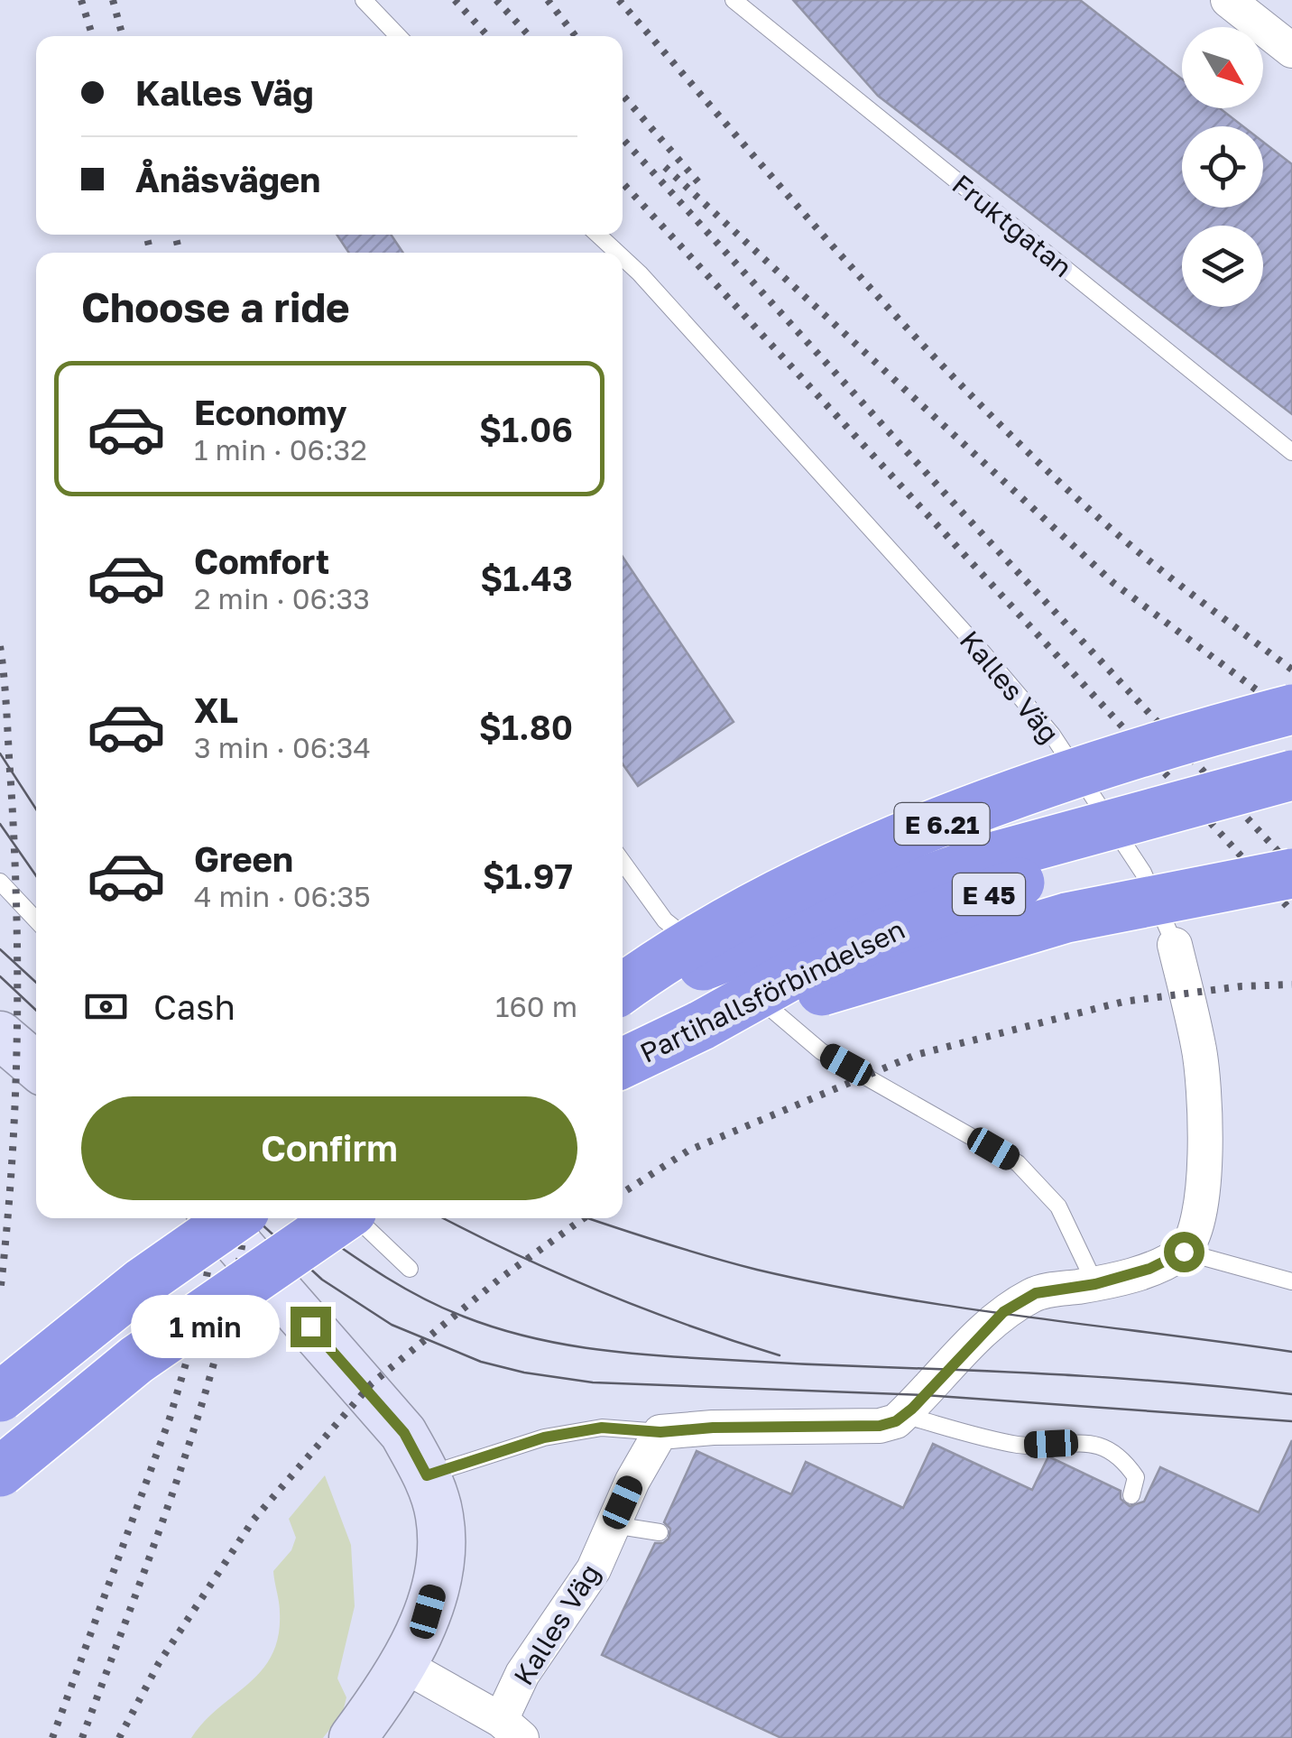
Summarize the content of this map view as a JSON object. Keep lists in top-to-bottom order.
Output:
{
  "streets": {
    "highway": ["E 6.21", "E 45", "Partihallsförbindelsen"],
    "street": ["Kalles Väg"],
    "lane": ["Fruktgatan"]
  },
  "north": "bottom right",
  "page": {
    "banner": ["Kalles Väg", "Ånäsvägen"],
    "heading": "Choose a ride",
    "list": [
      {
        "name": "Economy",
        "note": "1 min · 06:32",
        "value": "$1.06"
      },
      {
        "name": "Comfort",
        "note": "2 min · 06:33",
        "value": "$1.43"
      },
      {
        "name": "XL",
        "note": "3 min · 06:34",
        "value": "$1.80"
      },
      {
        "name": "Green",
        "note": "4 min · 06:35",
        "value": "$1.97"
      }
    ],
    "pay": ["Cash", "160 m"],
    "buttons": "Confirm",
    "bubble": "1 min"
  }
}
